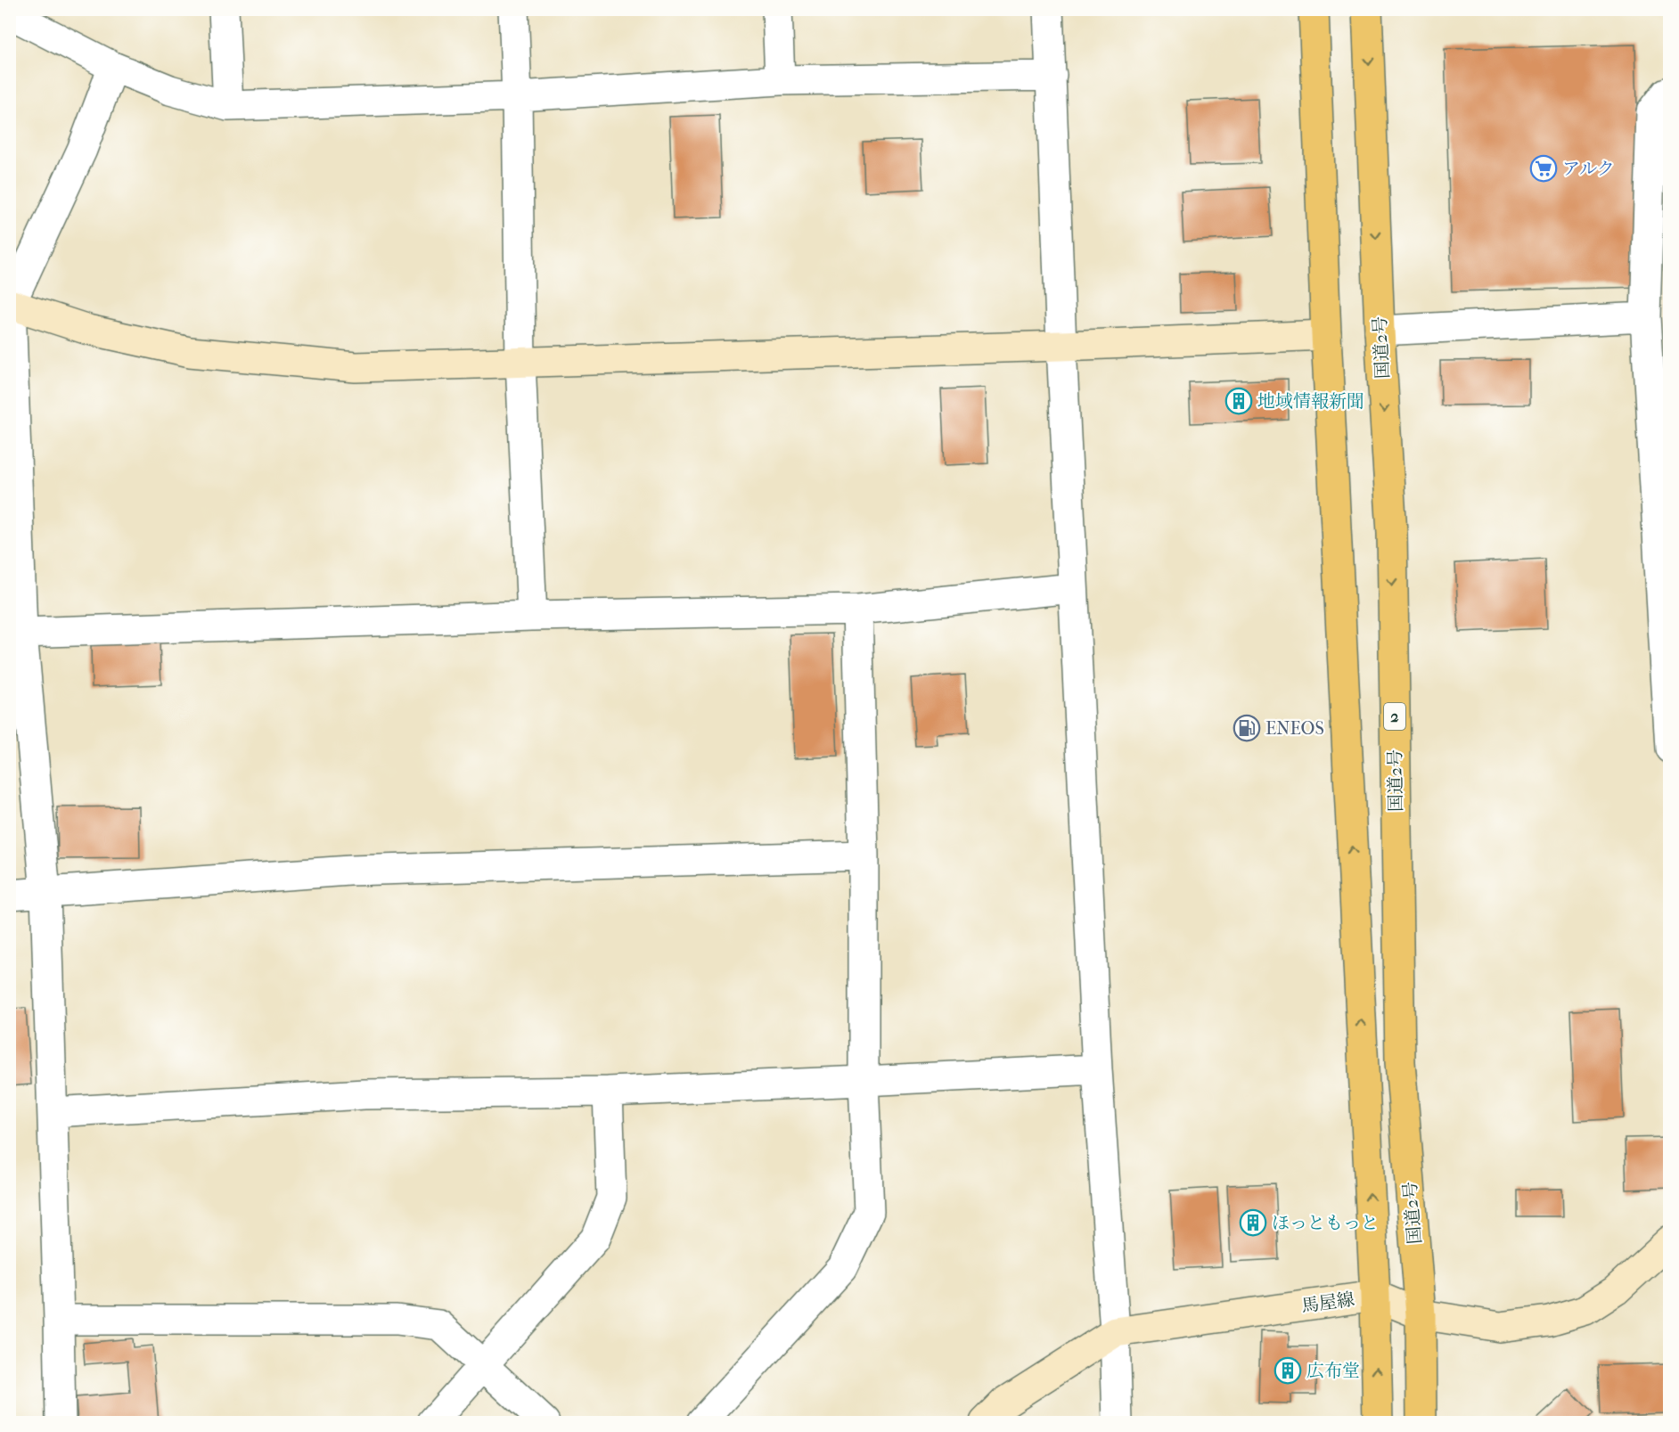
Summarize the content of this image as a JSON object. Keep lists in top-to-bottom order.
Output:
{
  "streets": {
    "highway": ["国道2号", "2"],
    "street": ["馬屋線"]
  },
  "crossings": [
    ["国道2号", "馬屋線"]
  ],
  "places": {
    "supermarket": ["アルク"],
    "building": ["地域情報新聞", "ほっともっと", "広布堂"],
    "fuel station": ["ENEOS"]
  }
}
